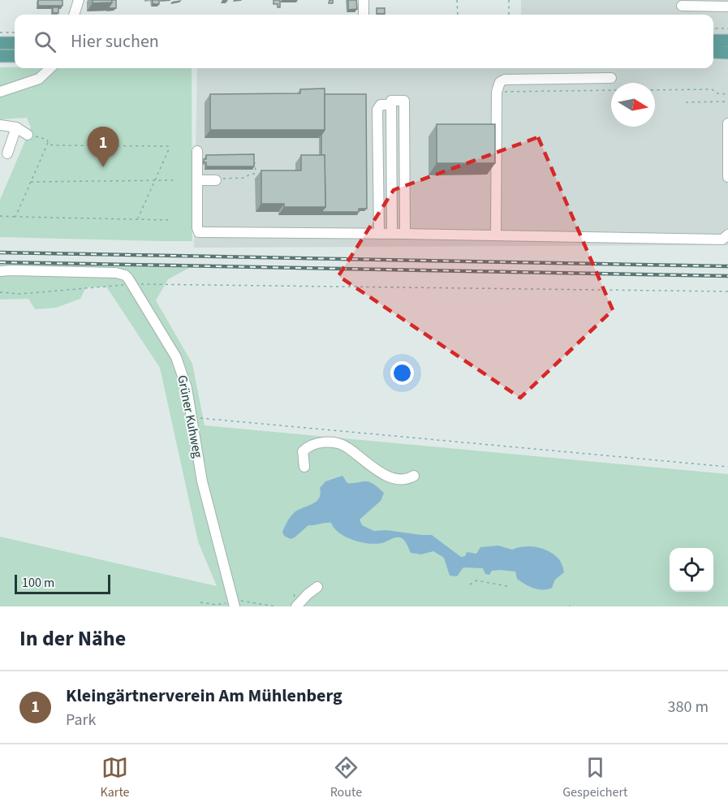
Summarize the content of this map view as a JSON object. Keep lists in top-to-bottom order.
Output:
{
  "streets": {
    "street": ["Grüner Kuhweg"]
  },
  "scale_bar": "100 m",
  "north": "right",
  "page": {
    "search": "Hier suchen",
    "pins": "1",
    "scale": "100 m",
    "heading": "In der Nähe",
    "list": [
      {
        "mark": "1",
        "name": "Kleingärtnerverein Am Mühlenberg",
        "note": "Park",
        "value": "380 m"
      }
    ],
    "nav": ["Karte", "Route", "Gespeichert"]
  }
}
